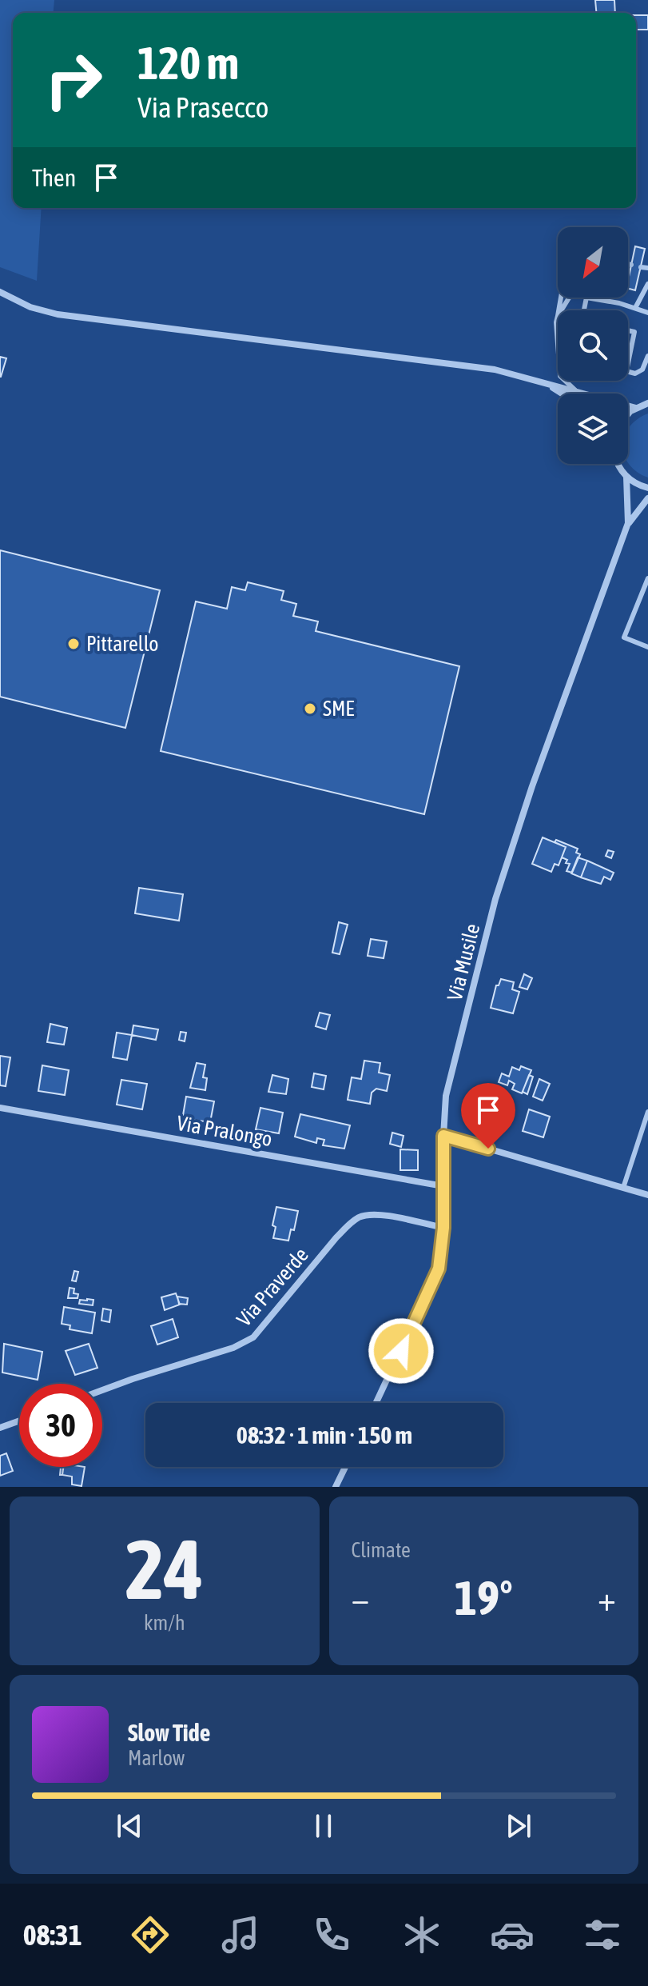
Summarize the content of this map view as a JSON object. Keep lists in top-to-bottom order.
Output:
{
  "streets": {
    "street": ["Via Musile", "Via Pralongo", "Via Praverde"]
  },
  "crossings": [
    ["Via Musile", "Via Pralongo"],
    ["Via Musile", "Via Praverde"]
  ],
  "places": ["Pittarello", "SME"],
  "north": "bottom left",
  "page": {
    "turn": ["120 m", "Via Prasecco"],
    "then": "Then",
    "limit": "30",
    "trip": "08:32 · 1 min · 150 m",
    "tile": [
      ["24", "km/h"],
      "Climate"
    ],
    "heat": ["−", "19°", "+"],
    "song": ["Slow Tide", "Marlow"],
    "tabs": "08:31"
  }
}
